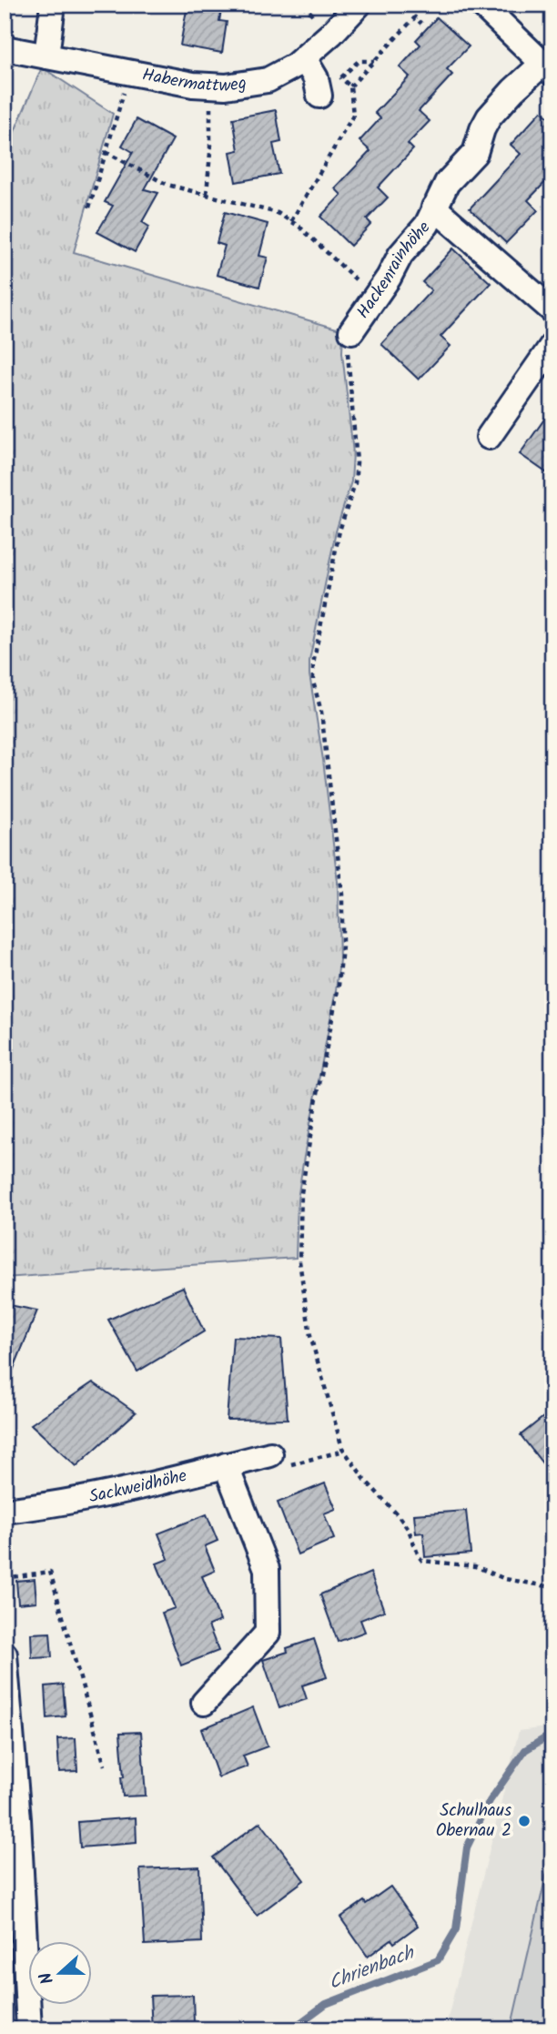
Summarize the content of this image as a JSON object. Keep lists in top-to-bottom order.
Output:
{
  "streets": {
    "street": ["Habermattweg", "Hackenrainhöhe", "Sackweidhöhe"]
  },
  "water": ["Chrienbach"],
  "places": ["Schulhaus Obernau 2"],
  "north": "left"
}
